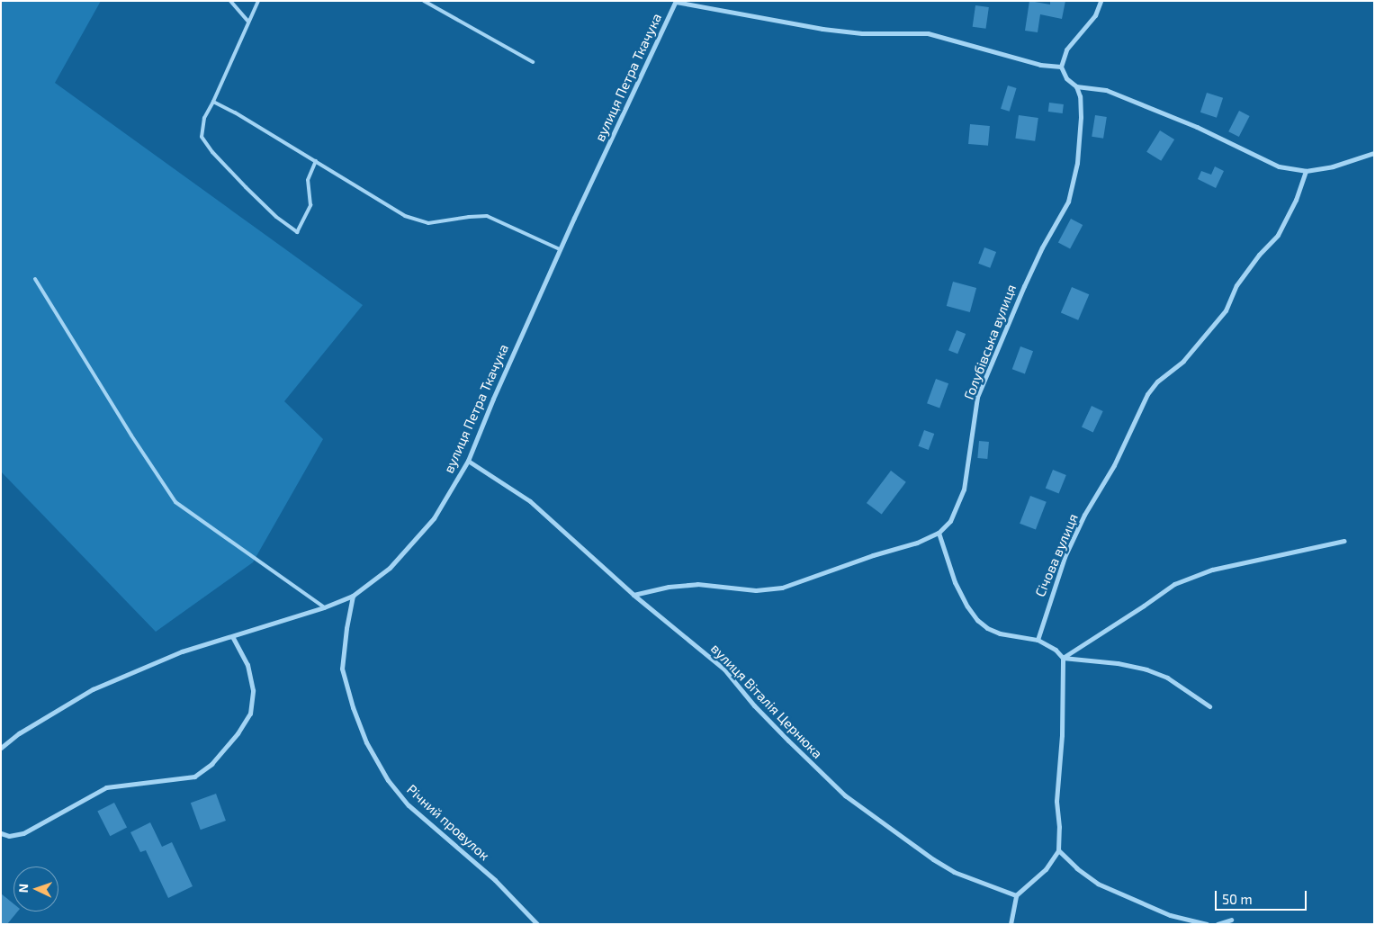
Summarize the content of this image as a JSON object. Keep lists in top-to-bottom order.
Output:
{
  "streets": {
    "street": [
      "вулиця Петра Ткачука",
      "Голубівська вулиця",
      "Січова вулиця",
      "вулиця Віталія Цернюка",
      "Річний провулок"
    ]
  },
  "crossings": [
    ["вулиця Петра Ткачука", "вулиця Віталія Цернюка"],
    ["вулиця Петра Ткачука", "Річний провулок"],
    ["Голубівська вулиця", "вулиця Віталія Цернюка"]
  ],
  "scale_bar": "50 m",
  "north": "left"
}
